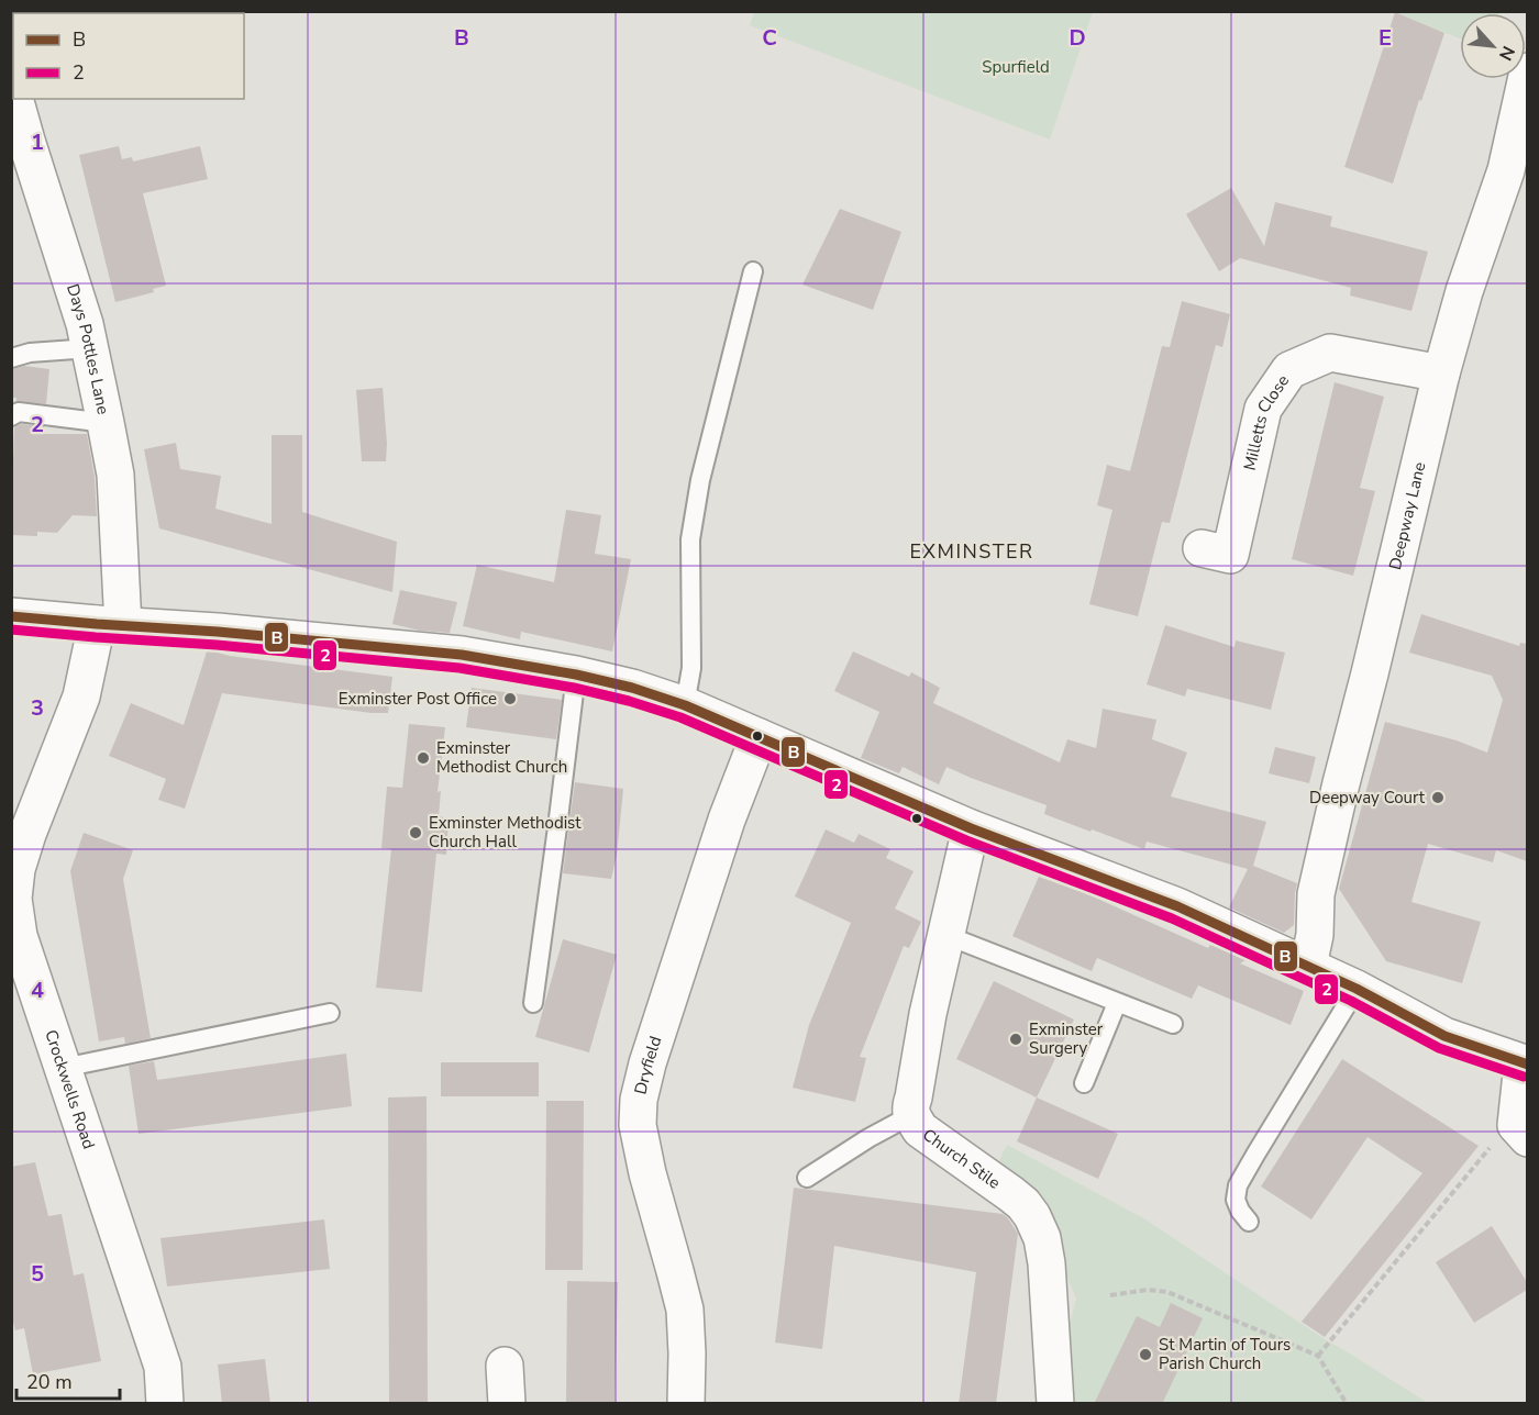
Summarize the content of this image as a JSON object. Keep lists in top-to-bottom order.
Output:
{
  "streets": {
    "street": [
      "Days Pottles Lane",
      "Milletts Close",
      "Deepway Lane",
      "Dryfield",
      "Crockwells Road",
      "Church Stile"
    ]
  },
  "crossings": [
    ["Days Pottles Lane", "Crockwells Road"],
    ["Milletts Close", "Deepway Lane"]
  ],
  "districts": ["EXMINSTER"],
  "parks": ["Spurfield"],
  "places": [
    "Exminster Post Office",
    "Exminster Methodist Church",
    "Deepway Court",
    "Exminster Methodist Church Hall",
    "Exminster Surgery",
    "St Martin of Tours Parish Church"
  ],
  "lines": ["transit line B", "transit line 2"],
  "legend": ["B", "2"],
  "scale_bar": "20 m",
  "north": "bottom right",
  "grid": {
    "columns": [
      "B",
      "C",
      "D",
      "E"
    ],
    "rows": [
      "1",
      "2",
      "3",
      "4",
      "5"
    ]
  }
}
